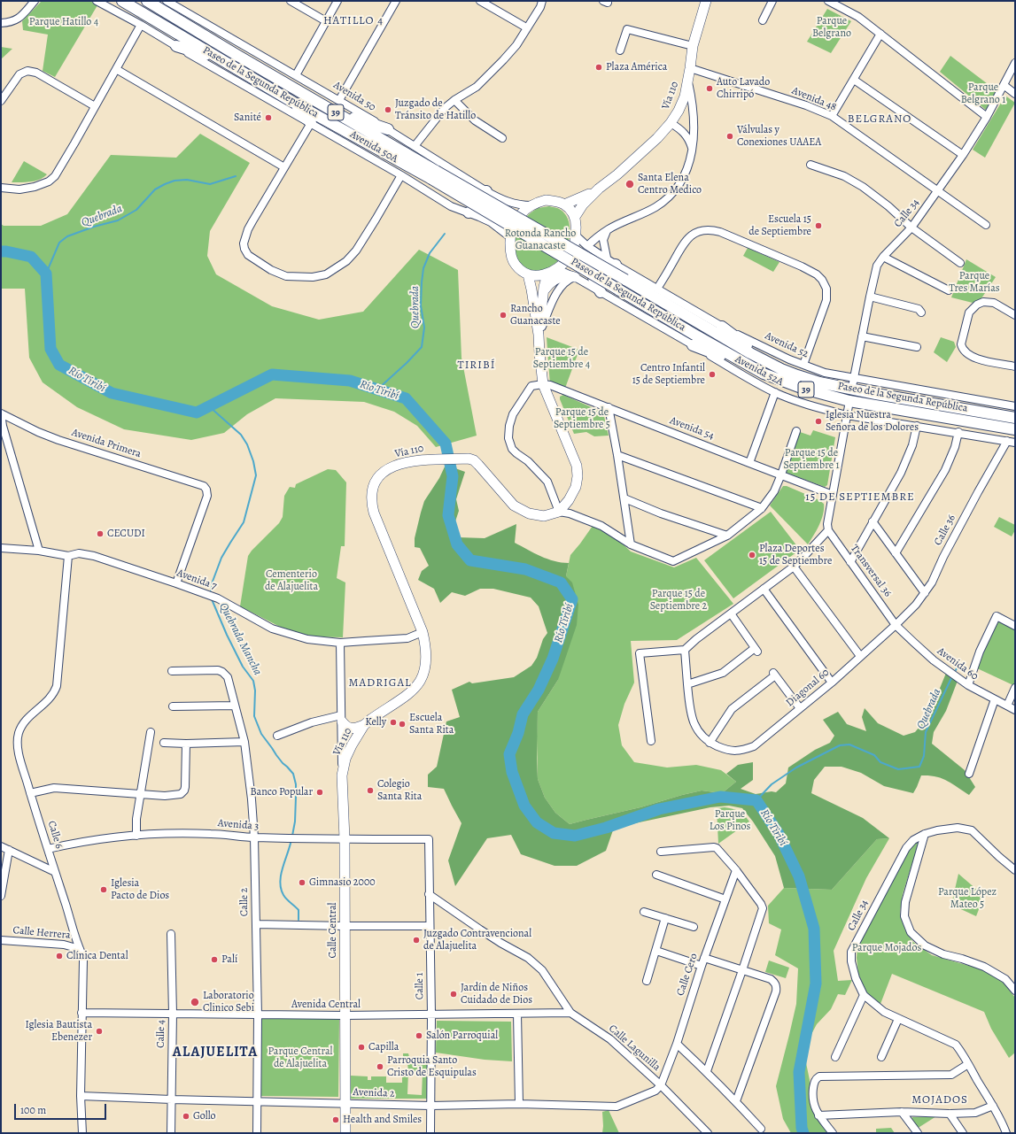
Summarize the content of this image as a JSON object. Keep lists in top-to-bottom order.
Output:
{
  "streets": {
    "highway": ["Paseo de la Segunda República", "39"],
    "main road": ["Vía 110", "Calle Central"],
    "street": [
      "Avenida 50",
      "Avenida 48",
      "Avenida 50A",
      "Calle 34",
      "Avenida 52",
      "Avenida 52A",
      "Avenida 54",
      "Avenida Primera",
      "Calle 36",
      "Transversal 36",
      "Avenida 7",
      "Avenida 60",
      "Diagonal 60",
      "Avenida 3",
      "Calle 6",
      "Calle 2",
      "Calle Herrera",
      "Calle Cero",
      "Calle 1",
      "Avenida Central",
      "Calle 4",
      "Calle Lagunilla",
      "Avenida 2"
    ]
  },
  "crossings": [
    ["Paseo de la Segunda República", "Calle 34"],
    ["Vía 110", "Avenida 50"],
    ["Vía 110", "Avenida 48"],
    ["Vía 110", "Avenida 50A"],
    ["Vía 110", "Avenida 52"],
    ["Vía 110", "Avenida 52A"],
    ["Vía 110", "Avenida 7"],
    ["Vía 110", "Calle Central"],
    ["Avenida 50", "Avenida 50A"],
    ["Avenida 50", "Avenida 52"],
    ["Avenida 50", "Avenida 52A"],
    ["Avenida 48", "Calle 34"],
    ["Avenida 50A", "Avenida 52"],
    ["Avenida 50A", "Avenida 52A"],
    ["Calle 34", "Avenida 52"],
    ["Avenida 52", "Avenida 52A"],
    ["Avenida 52A", "Calle 36"],
    ["Avenida Primera", "Avenida 7"],
    ["Calle 36", "Transversal 36"],
    ["Calle 36", "Avenida 60"],
    ["Calle 36", "Diagonal 60"],
    ["Transversal 36", "Avenida 60"],
    ["Transversal 36", "Diagonal 60"],
    ["Avenida 7", "Calle 6"],
    ["Avenida 7", "Calle Central"],
    ["Avenida 60", "Diagonal 60"],
    ["Avenida 3", "Calle 6"],
    ["Avenida 3", "Calle 2"],
    ["Avenida 3", "Calle Central"],
    ["Avenida 3", "Calle 1"],
    ["Calle 6", "Calle Herrera"],
    ["Calle 6", "Avenida Central"],
    ["Calle 6", "Avenida 2"],
    ["Calle 2", "Avenida Central"],
    ["Calle 2", "Avenida 2"],
    ["Calle Central", "Avenida Central"],
    ["Calle Central", "Avenida 2"],
    ["Calle Cero", "Calle Lagunilla"],
    ["Calle Cero", "Avenida 2"],
    ["Calle 1", "Avenida Central"],
    ["Calle 1", "Calle Lagunilla"],
    ["Calle 1", "Avenida 2"],
    ["Avenida Central", "Calle 4"],
    ["Avenida Central", "Calle Lagunilla"],
    ["Calle 4", "Avenida 2"],
    ["Calle Lagunilla", "Avenida 2"]
  ],
  "districts": [
    "HATILLO 4",
    "BELGRANO",
    "TIRIBÍ",
    "15 DE SEPTIEMBRE",
    "MADRIGAL",
    "ALAJUELITA",
    "MOJADOS"
  ],
  "water": ["Quebrada", "Río Tiribí", "Quebrada Mancha"],
  "parks": [
    "Parque Belgrano",
    "Parque Hatillo 4",
    "Parque Belgrano 1",
    "Rotonda Rancho Guanacaste",
    "Parque Tres Marías",
    "Parque 15 de Septiembre 4",
    "Parque 15 de Septiembre 5",
    "Parque 15 de Septiembre 1",
    "Cementerio de Alajuelita",
    "Parque 15 de Septiembre 2",
    "Parque Los Pinos",
    "Parque López Mateo 5",
    "Parque Mojados",
    "Parque Central de Alajuelita"
  ],
  "places": [
    "Plaza América",
    "Auto Lavado Chirripó",
    "Juzgado de Tránsito de Hatillo",
    "Sanité",
    "Válvulas y Conexiones UAAEA",
    "Santa Elena Centro Medico",
    "Escuela 15 de Septiembre",
    "Rancho Guanacaste",
    "Centro Infantil 15 de Septiembre",
    "Iglesia Nuestra Señora de los Dolores",
    "CECUDI",
    "Plaza Deportes 15 de Septiembre",
    "Kelly",
    "Escuela Santa Rita",
    "Colegio Santa Rita",
    "Banco Popular",
    "Gimnasio 2000",
    "Iglesia Pacto de Dios",
    "Juzgado Contravencional de Alajuelita",
    "Clínica Dental",
    "Palí",
    "Jardín de Niños Cuidado de Dios",
    "Laboratorio Clinico Sebi",
    "Iglesia Bautista Ebenezer",
    "Salón Parroquial",
    "Capilla",
    "Parroquia Santo Cristo de Esquipulas",
    "Gollo",
    "Health and Smiles"
  ],
  "scale_bar": "100 m"
}
